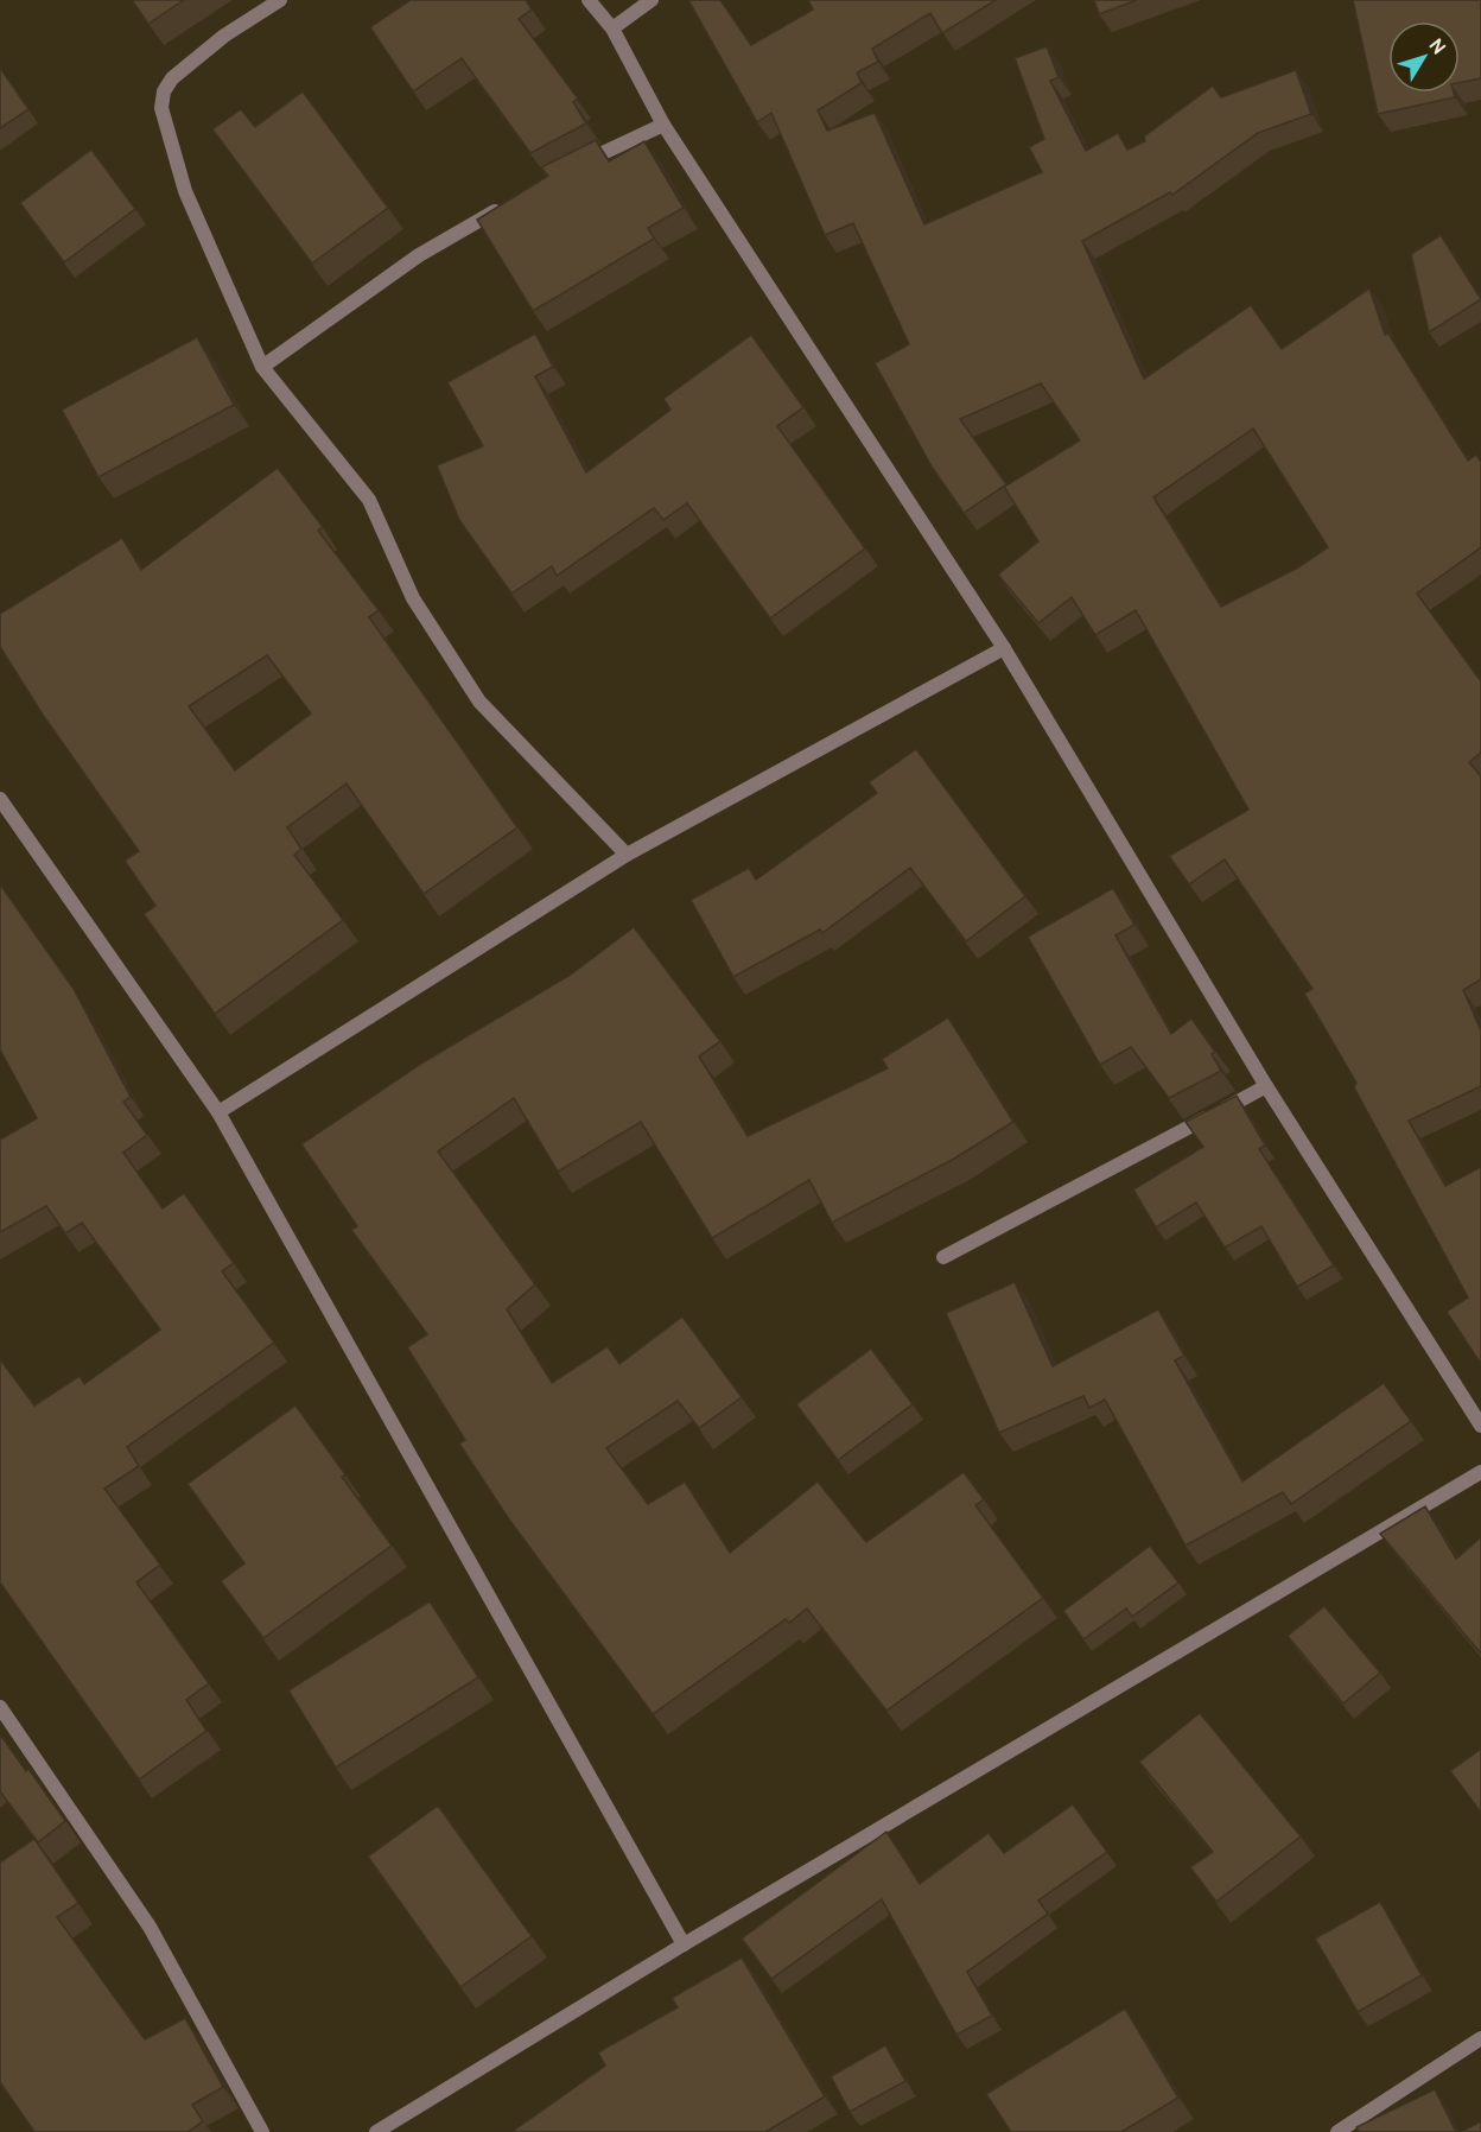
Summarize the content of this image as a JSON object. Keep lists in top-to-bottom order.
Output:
{
  "north": "top right"
}
